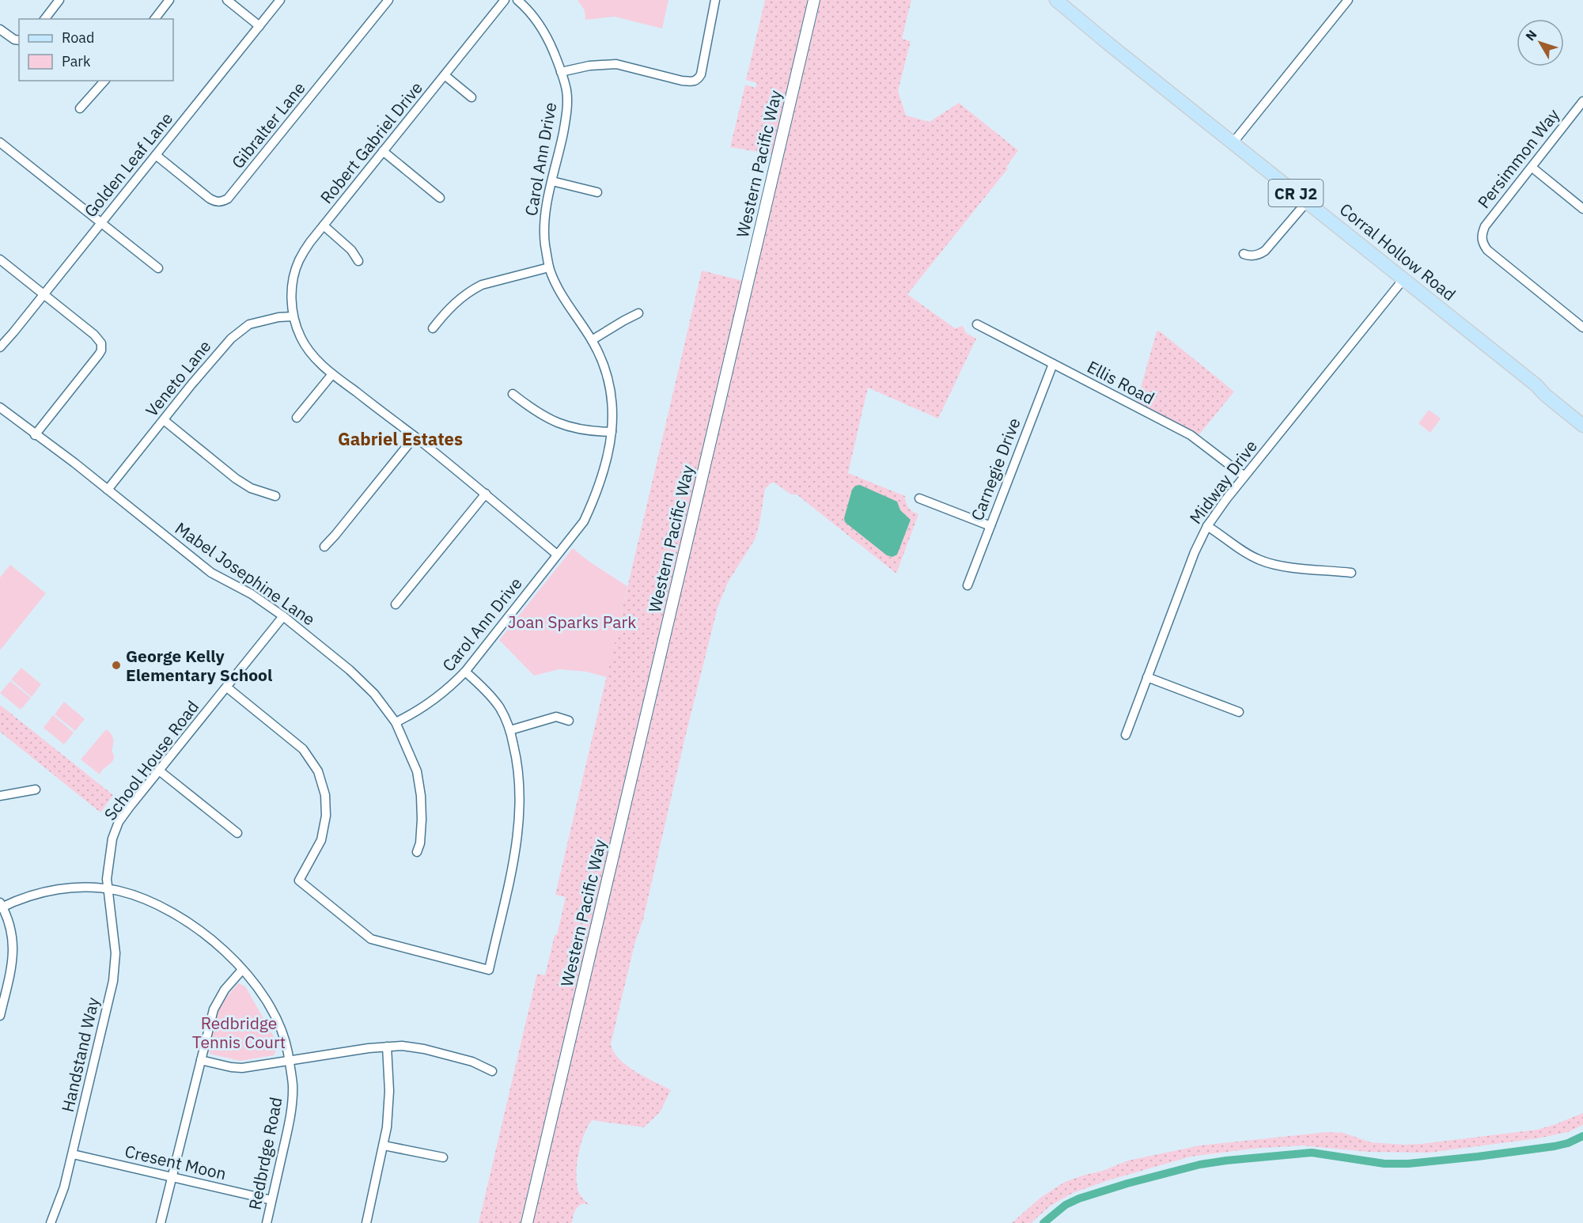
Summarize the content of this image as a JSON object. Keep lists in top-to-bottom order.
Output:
{
  "streets": {
    "main road": ["CR J2", "Corral Hollow Road"],
    "street": [
      "Gibralter Lane",
      "Robert Gabriel Drive",
      "Persimmon Way",
      "Carol Ann Drive",
      "Western Pacific Way",
      "Golden Leaf Lane",
      "Veneto Lane",
      "Ellis Road",
      "Carnegie Drive",
      "Midway Drive",
      "Mabel Josephine Lane",
      "School House Road",
      "Handstand Way",
      "Redbrdge Road",
      "Cresent Moon"
    ]
  },
  "crossings": [
    ["Gibralter Lane", "Golden Leaf Lane"],
    ["Robert Gabriel Drive", "Carol Ann Drive"],
    ["Robert Gabriel Drive", "Veneto Lane"],
    ["Carol Ann Drive", "Mabel Josephine Lane"],
    ["Corral Hollow Road", "Midway Drive"],
    ["Veneto Lane", "Mabel Josephine Lane"],
    ["Ellis Road", "Carnegie Drive"],
    ["Ellis Road", "Midway Drive"],
    ["Mabel Josephine Lane", "School House Road"],
    ["School House Road", "Handstand Way"],
    ["School House Road", "Redbrdge Road"],
    ["Handstand Way", "Redbrdge Road"],
    ["Handstand Way", "Cresent Moon"],
    ["Redbrdge Road", "Cresent Moon"]
  ],
  "districts": ["Gabriel Estates"],
  "parks": ["Joan Sparks Park", "Redbridge Tennis Court"],
  "places": ["George Kelly Elementary School"],
  "legend": ["Road", "Park"],
  "north": "top left"
}
